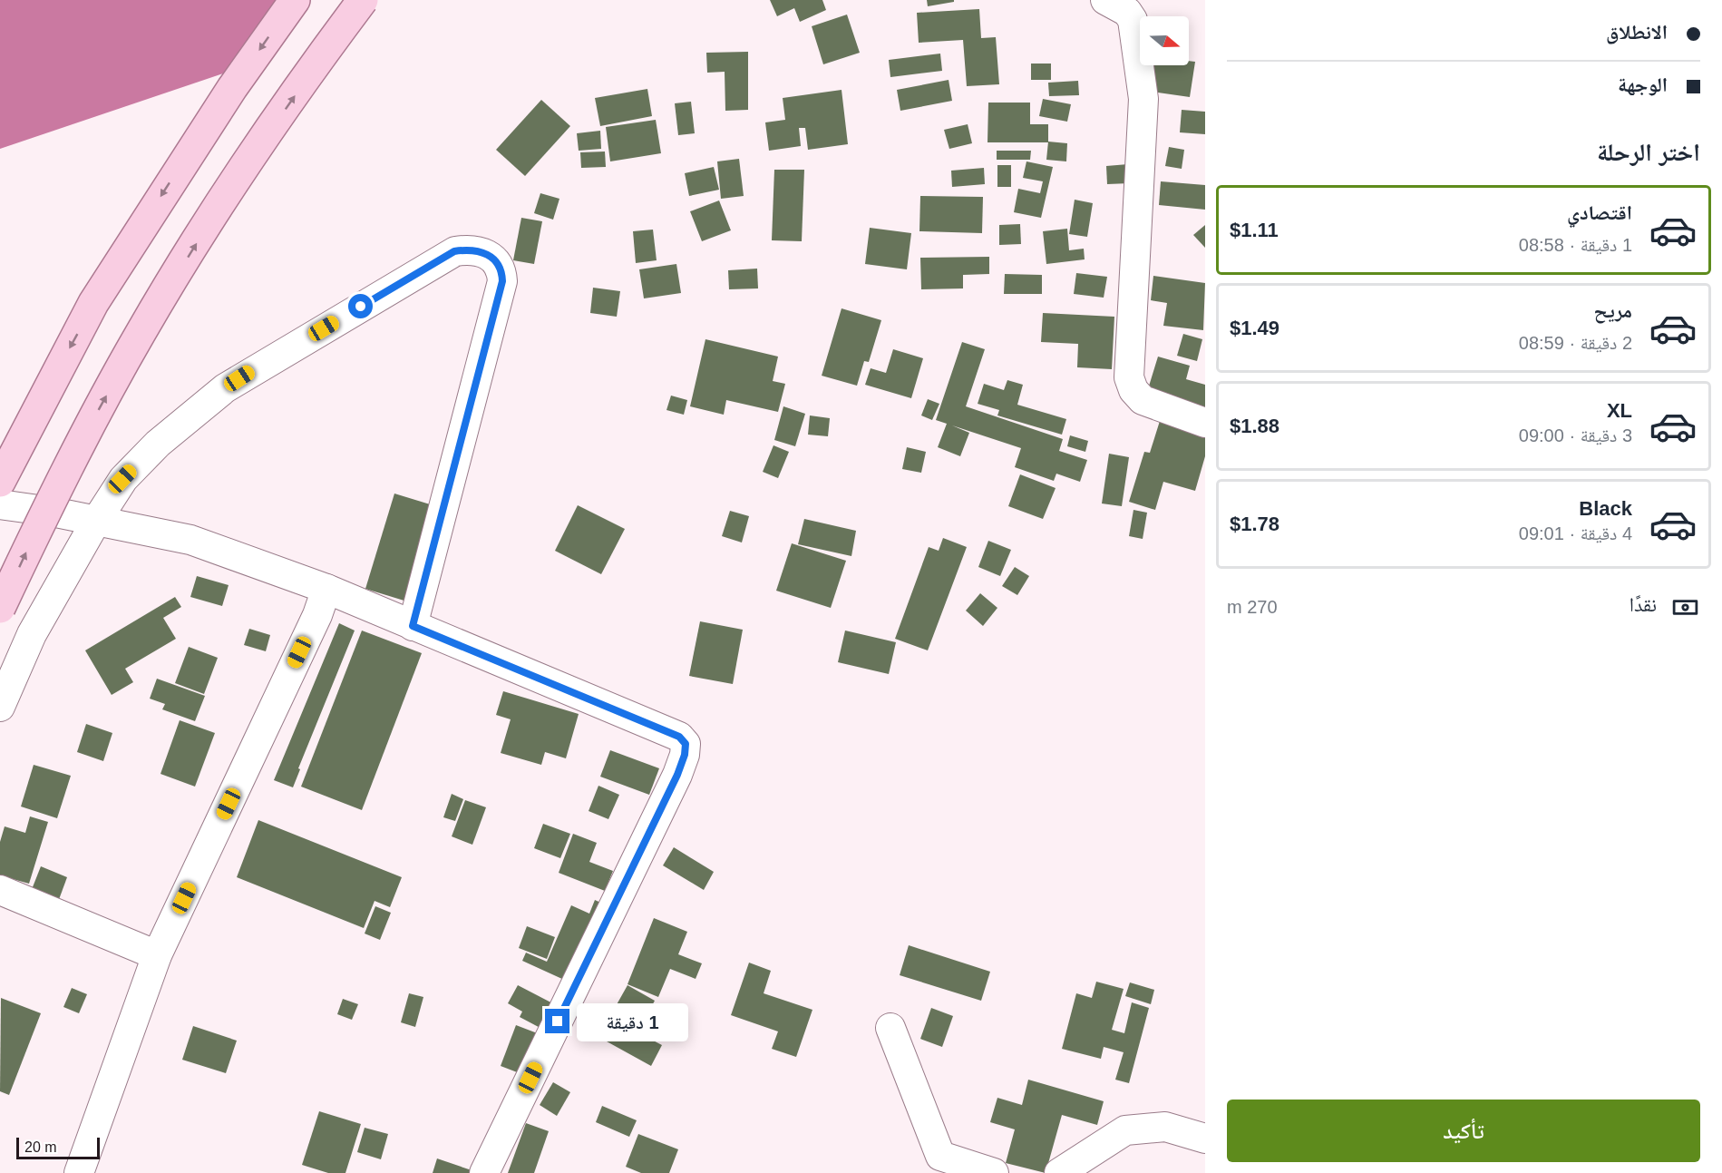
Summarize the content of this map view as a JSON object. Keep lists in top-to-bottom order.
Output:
{
  "scale_bar": "20 m",
  "north": "right",
  "page": {
    "banner": ["الانطلاق", "الوجهة"],
    "heading": "اختر الرحلة",
    "list": [
      {
        "name": "اقتصادي",
        "note": "1 دقيقة · 08:58",
        "value": "$1.11"
      },
      {
        "name": "مريح",
        "note": "2 دقيقة · 08:59",
        "value": "$1.49"
      },
      {
        "name": "XL",
        "note": "3 دقيقة · 09:00",
        "value": "$1.88"
      },
      {
        "name": "Black",
        "note": "4 دقيقة · 09:01",
        "value": "$1.78"
      }
    ],
    "pay": ["نقدًا", "270 m"],
    "bubble": "1 دقيقة",
    "buttons": "تأكيد",
    "scale": "20 m"
  }
}
